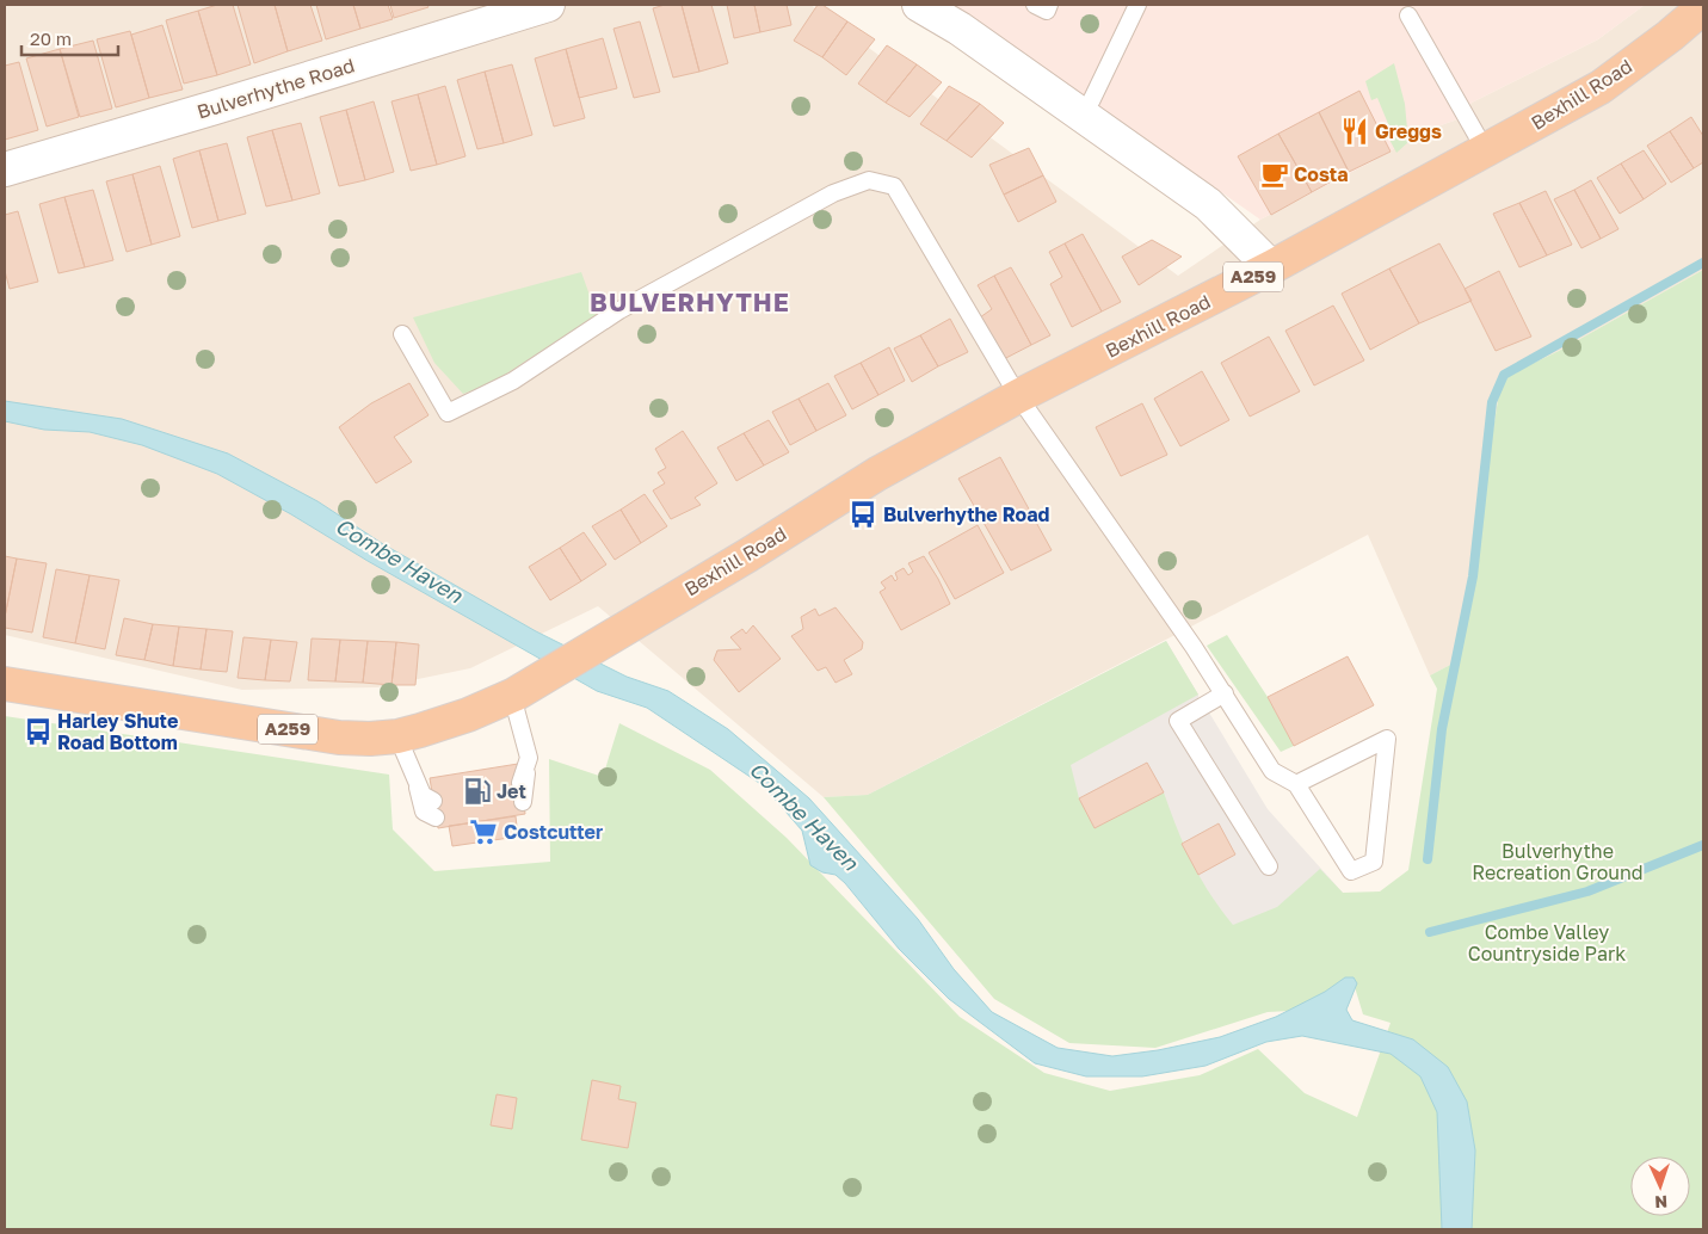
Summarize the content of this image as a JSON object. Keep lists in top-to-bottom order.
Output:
{
  "streets": {
    "highway": ["Bexhill Road", "A259"],
    "street": ["Bulverhythe Road"]
  },
  "crossings": [
    ["Bexhill Road", "A259"]
  ],
  "districts": ["BULVERHYTHE"],
  "water": ["Combe Haven"],
  "parks": ["Bulverhythe Recreation Ground", "Combe Valley Countryside Park"],
  "places": {
    "restaurant": ["Greggs"],
    "cafe": ["Costa"],
    "bus stop": ["Bulverhythe Road", "Harley Shute Road Bottom"],
    "fuel station": ["Jet"],
    "supermarket": ["Costcutter"]
  },
  "scale_bar": "20 m",
  "north": "bottom"
}
